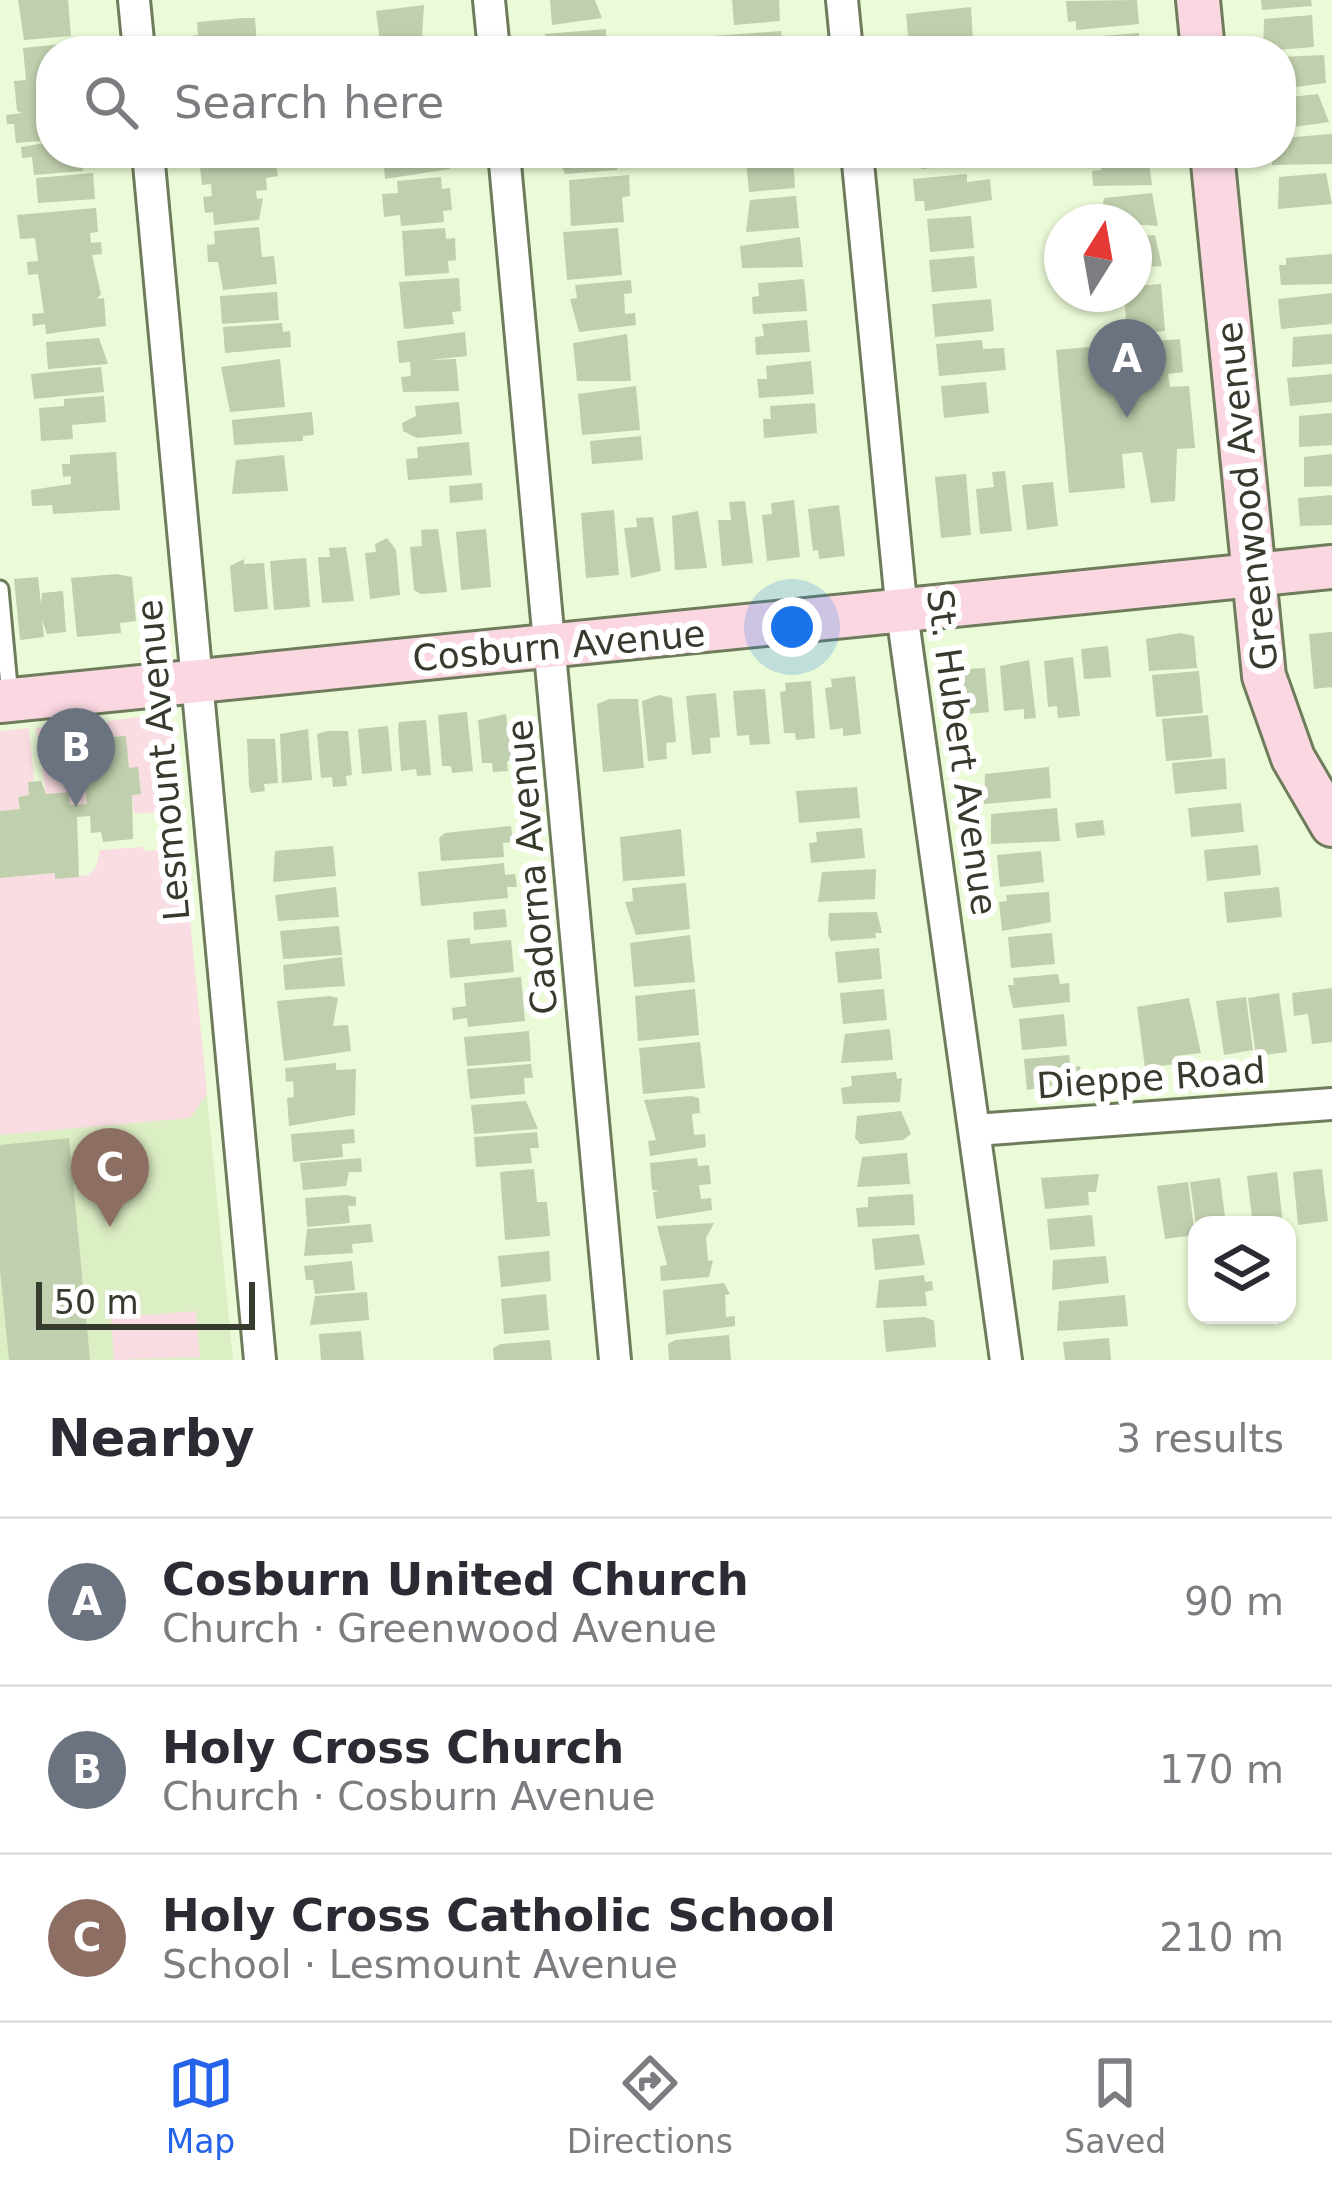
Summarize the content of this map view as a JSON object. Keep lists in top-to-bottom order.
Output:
{
  "streets": {
    "street": [
      "Greenwood Avenue",
      "Cosburn Avenue",
      "St. Hubert Avenue",
      "Lesmount Avenue",
      "Cadorna Avenue",
      "Dieppe Road"
    ]
  },
  "crossings": [
    ["Greenwood Avenue", "Cosburn Avenue"],
    ["Cosburn Avenue", "St. Hubert Avenue"],
    ["Cosburn Avenue", "Lesmount Avenue"],
    ["Cosburn Avenue", "Cadorna Avenue"],
    ["St. Hubert Avenue", "Dieppe Road"]
  ],
  "scale_bar": "50 m",
  "north": "top",
  "page": {
    "search": "Search here",
    "pins": ["A", "B", "C"],
    "scale": "50 m",
    "heading": ["Nearby", "3 results"],
    "list": [
      {
        "mark": "A",
        "name": "Cosburn United Church",
        "note": "Church · Greenwood Avenue",
        "value": "90 m"
      },
      {
        "mark": "B",
        "name": "Holy Cross Church",
        "note": "Church · Cosburn Avenue",
        "value": "170 m"
      },
      {
        "mark": "C",
        "name": "Holy Cross Catholic School",
        "note": "School · Lesmount Avenue",
        "value": "210 m"
      }
    ],
    "nav": ["Map", "Directions", "Saved"]
  }
}
